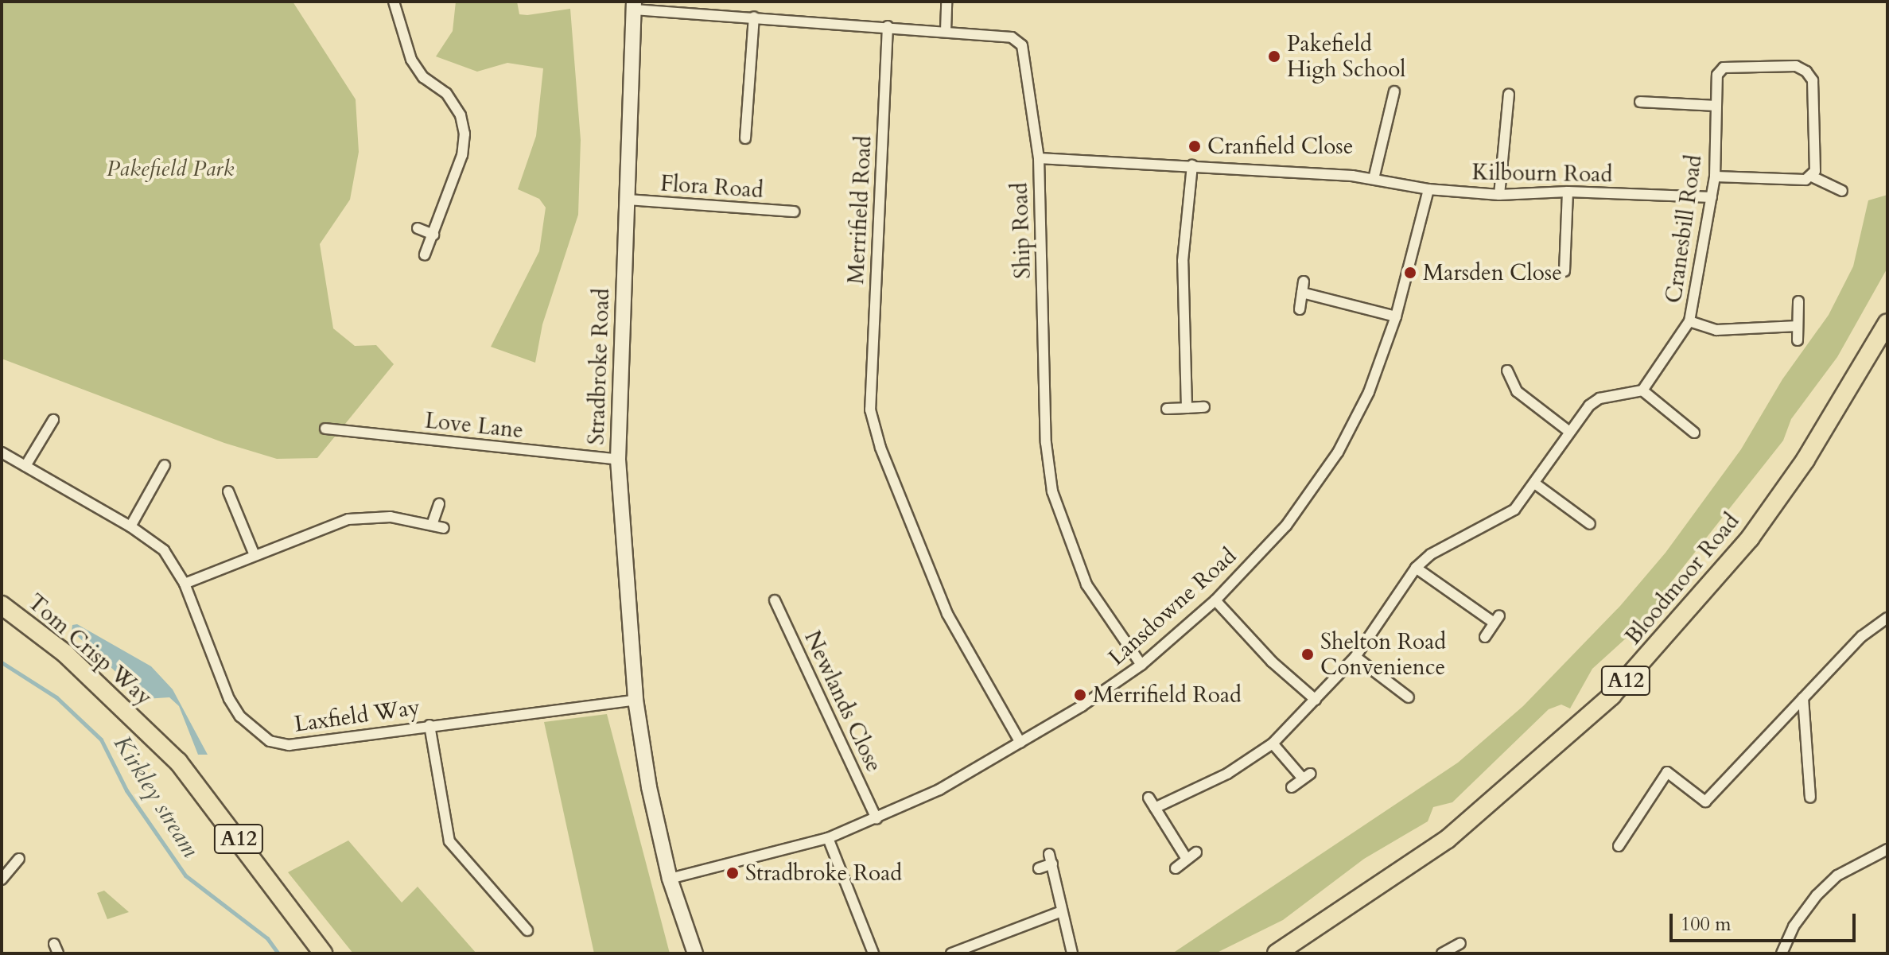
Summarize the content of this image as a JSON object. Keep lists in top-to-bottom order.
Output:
{
  "streets": {
    "highway": ["Bloodmoor Road", "Tom Crisp Way", "A12"],
    "main road": ["Stradbroke Road"],
    "street": [
      "Kilbourn Road",
      "Flora Road",
      "Merrifield Road",
      "Cranesbill Road",
      "Ship Road",
      "Love Lane",
      "Lansdowne Road",
      "Newlands Close",
      "Laxfield Way"
    ]
  },
  "crossings": [
    ["Kilbourn Road", "Cranesbill Road"],
    ["Kilbourn Road", "Ship Road"],
    ["Kilbourn Road", "Lansdowne Road"],
    ["Flora Road", "Stradbroke Road"],
    ["Merrifield Road", "Ship Road"],
    ["Merrifield Road", "Lansdowne Road"],
    ["Ship Road", "Stradbroke Road"],
    ["Ship Road", "Lansdowne Road"],
    ["Stradbroke Road", "Love Lane"],
    ["Stradbroke Road", "Lansdowne Road"],
    ["Stradbroke Road", "Laxfield Way"],
    ["Lansdowne Road", "Newlands Close"],
    ["Tom Crisp Way", "A12"]
  ],
  "water": ["Kirkley stream"],
  "parks": ["Pakefield Park"],
  "places": [
    "Pakefield High School",
    "Cranfield Close",
    "Marsden Close",
    "Shelton Road Convenience",
    "Merrifield Road",
    "Stradbroke Road"
  ],
  "scale_bar": "100 m"
}
